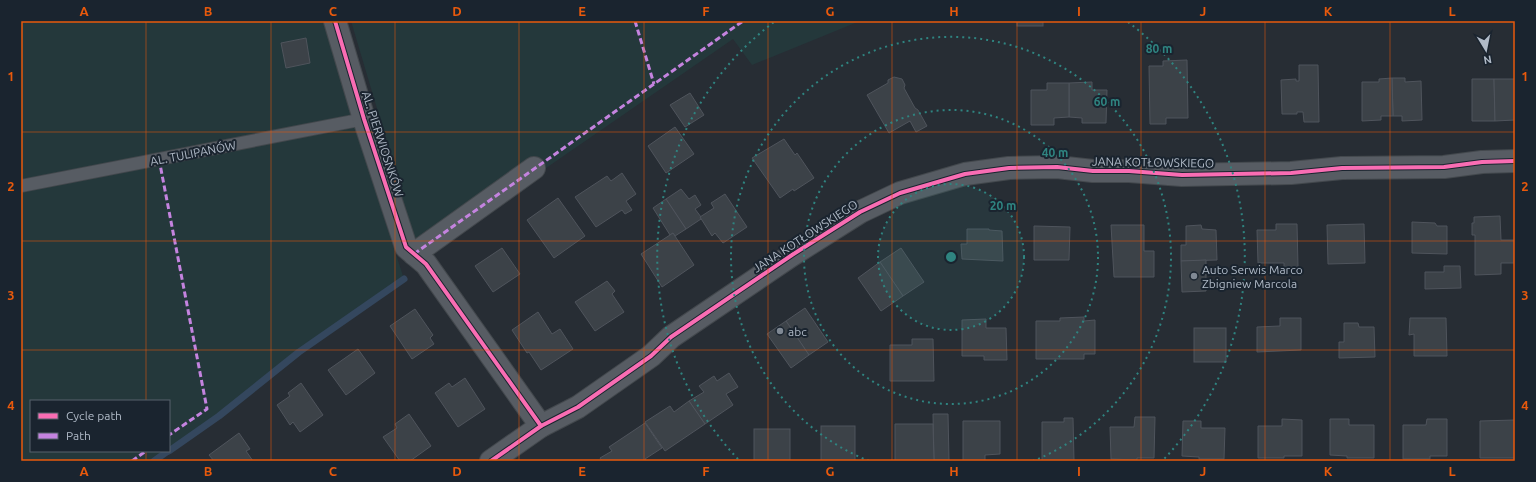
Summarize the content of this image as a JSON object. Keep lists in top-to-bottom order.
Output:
{
  "streets": {
    "street": ["AL. PIERWIOSNKÓW", "JANA KOTŁOWSKIEGO"],
    "lane": ["AL. TULIPANÓW"]
  },
  "crossings": [
    ["AL. PIERWIOSNKÓW", "AL. TULIPANÓW"],
    ["AL. PIERWIOSNKÓW", "JANA KOTŁOWSKIEGO"]
  ],
  "places": ["Auto Serwis Marco Zbigniew Marcola", "abc"],
  "legend": ["Cycle path", "Path"],
  "north": "bottom",
  "grid": {
    "columns": [
      "A",
      "B",
      "C",
      "D",
      "E",
      "F",
      "G",
      "H",
      "I",
      "J",
      "K",
      "L"
    ],
    "rows": [
      "1",
      "2",
      "3",
      "4"
    ]
  },
  "rings": [
    "80 m",
    "60 m",
    "40 m",
    "20 m"
  ]
}
